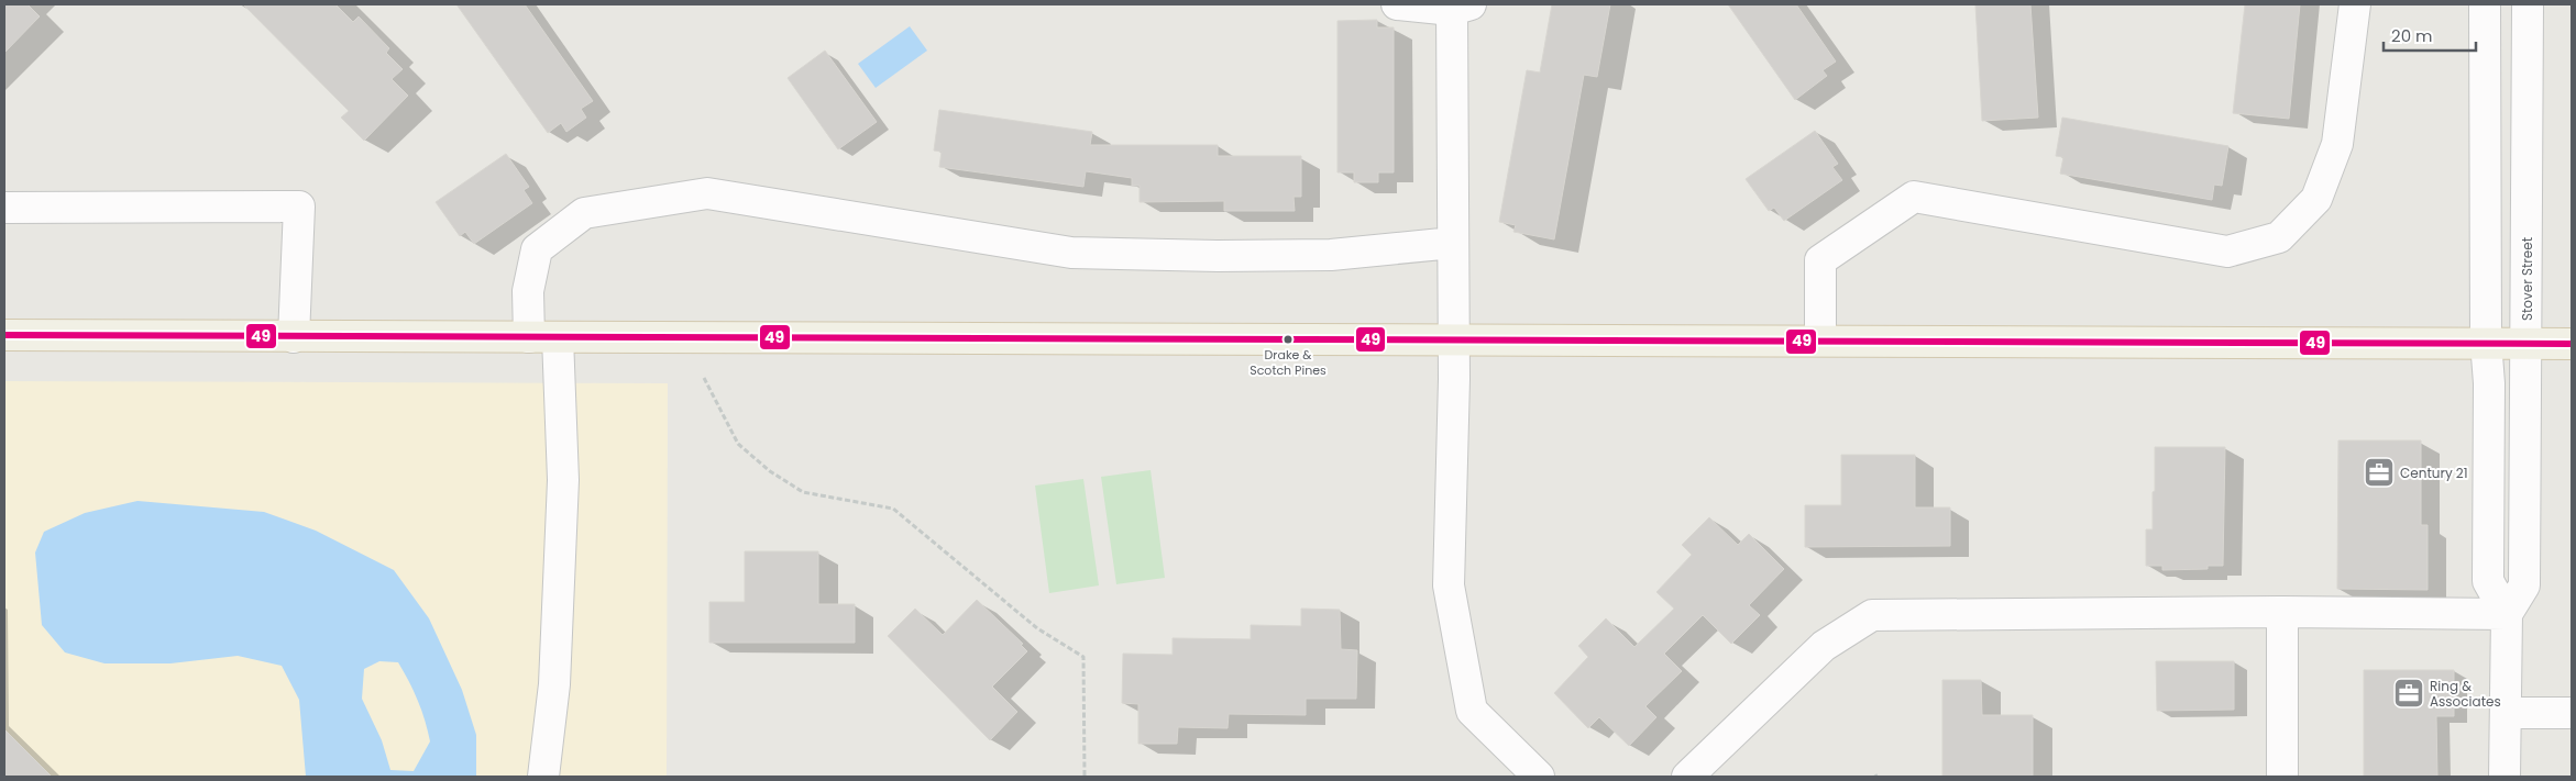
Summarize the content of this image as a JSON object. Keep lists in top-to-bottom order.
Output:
{
  "streets": {
    "street": ["Stover Street"]
  },
  "places": {
    "other": ["Drake & Scotch Pines"],
    "office": ["Century 21", "Ring & Associates"]
  },
  "lines": ["transit line 49"],
  "scale_bar": "20 m"
}
